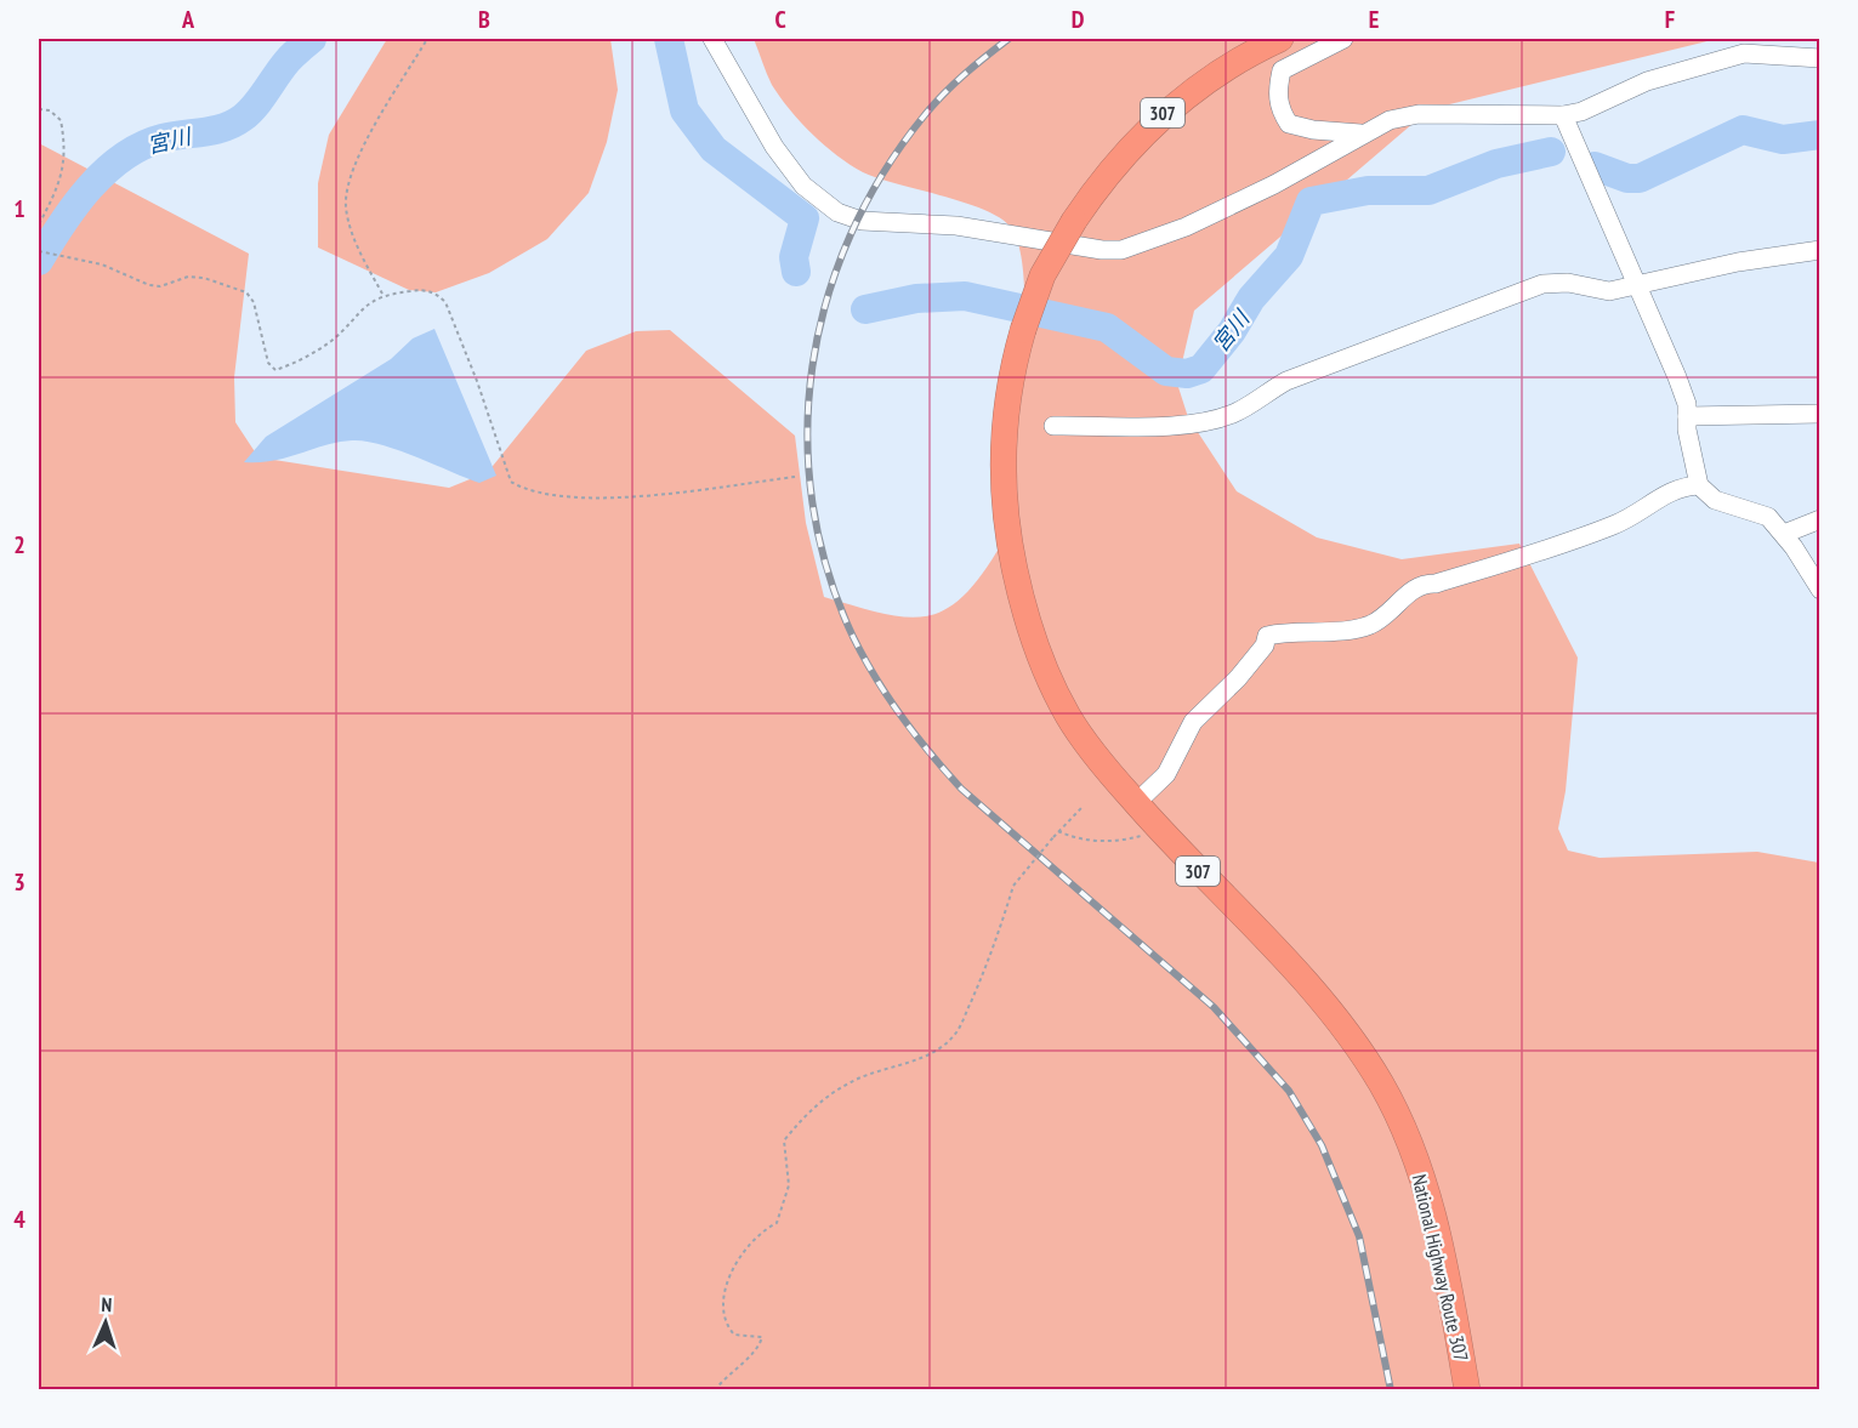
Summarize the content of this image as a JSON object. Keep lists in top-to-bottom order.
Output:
{
  "streets": {
    "highway": ["307", "National Highway Route 307"]
  },
  "water": ["宮川"],
  "north": "top",
  "grid": {
    "columns": [
      "A",
      "B",
      "C",
      "D",
      "E",
      "F"
    ],
    "rows": [
      "1",
      "2",
      "3",
      "4"
    ]
  }
}
